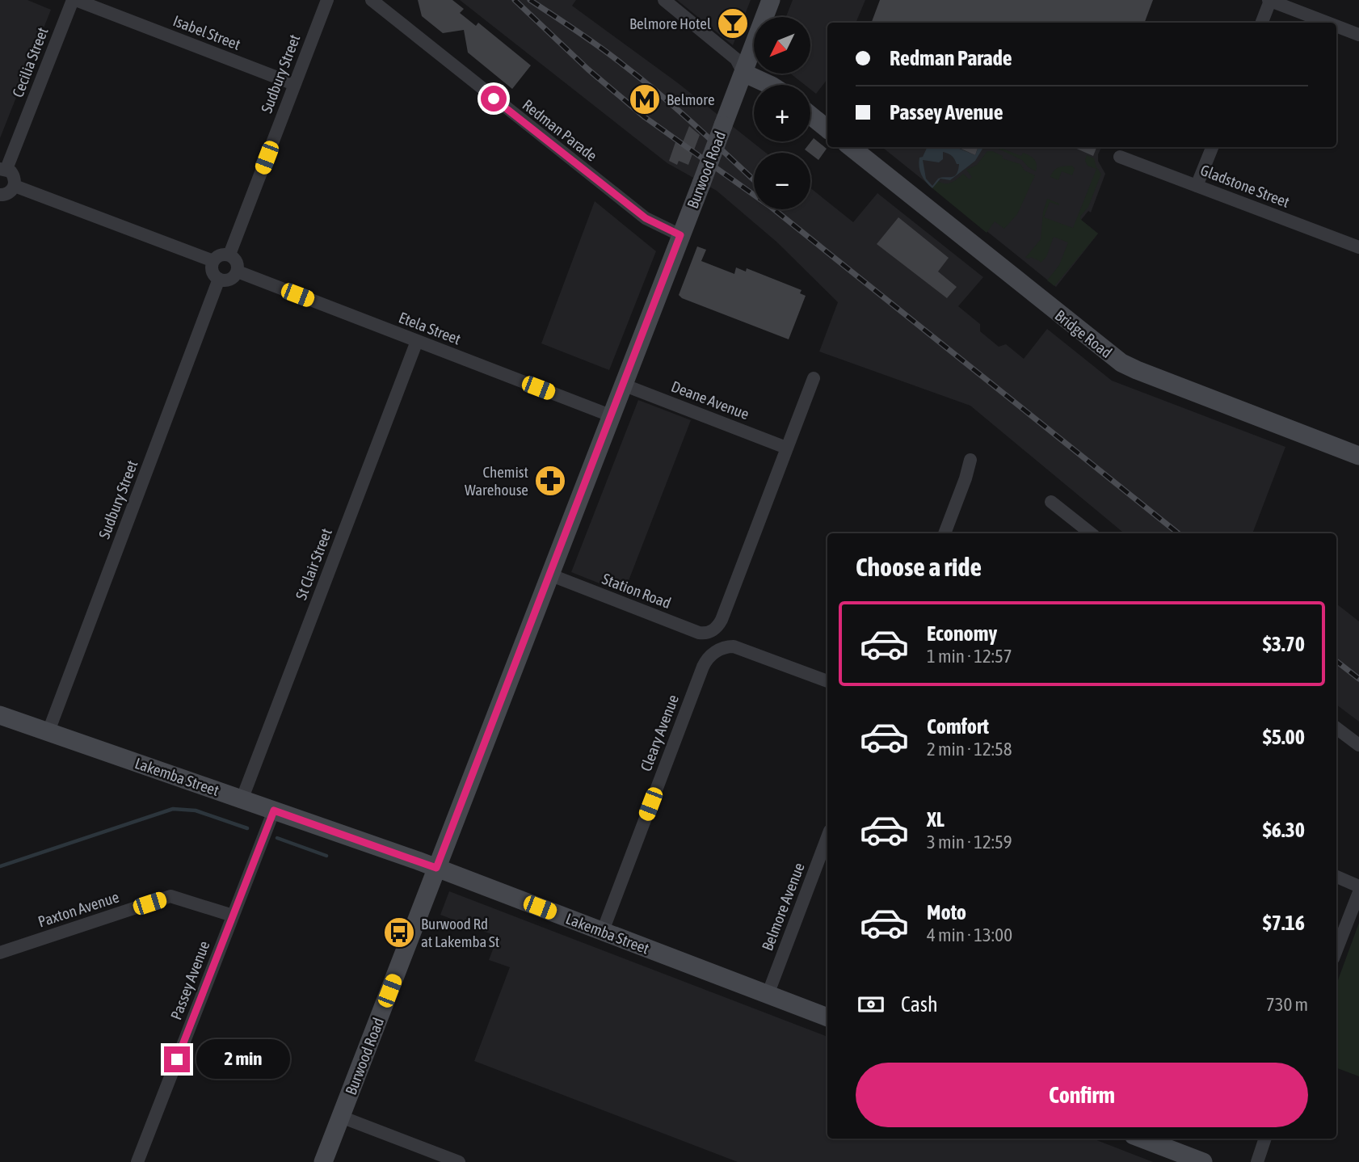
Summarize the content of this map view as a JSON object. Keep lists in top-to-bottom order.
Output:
{
  "streets": {
    "main road": ["Burwood Road", "Bridge Road", "Lakemba Street"],
    "street": [
      "Isabel Street",
      "Cecilia Street",
      "Sudbury Street",
      "Redman Parade",
      "Gladstone Street",
      "Etela Street",
      "Deane Avenue",
      "St Clair Street",
      "Station Road",
      "Cleary Avenue",
      "Belmore Avenue",
      "Paxton Avenue",
      "Passey Avenue"
    ]
  },
  "crossings": [
    ["Isabel Street", "Cecilia Street"],
    ["Isabel Street", "Sudbury Street"],
    ["Sudbury Street", "Etela Street"],
    ["Sudbury Street", "Lakemba Street"],
    ["Redman Parade", "Burwood Road"],
    ["Burwood Road", "Etela Street"],
    ["Burwood Road", "Deane Avenue"],
    ["Burwood Road", "Station Road"],
    ["Burwood Road", "Lakemba Street"],
    ["Etela Street", "St Clair Street"],
    ["Deane Avenue", "Station Road"],
    ["St Clair Street", "Lakemba Street"],
    ["Cleary Avenue", "Lakemba Street"],
    ["Lakemba Street", "Belmore Avenue"],
    ["Lakemba Street", "Passey Avenue"],
    ["Paxton Avenue", "Passey Avenue"]
  ],
  "places": {
    "bar": ["Belmore Hotel"],
    "metro station": ["Belmore"],
    "pharmacy": ["Chemist Warehouse"],
    "bus stop": ["Burwood Rd at Lakemba St"]
  },
  "north": "bottom left",
  "page": {
    "map_buttons": ["+", "−"],
    "banner": ["Redman Parade", "Passey Avenue"],
    "heading": "Choose a ride",
    "list": [
      {
        "name": "Economy",
        "note": "1 min · 12:57",
        "value": "$3.70"
      },
      {
        "name": "Comfort",
        "note": "2 min · 12:58",
        "value": "$5.00"
      },
      {
        "name": "XL",
        "note": "3 min · 12:59",
        "value": "$6.30"
      },
      {
        "name": "Moto",
        "note": "4 min · 13:00",
        "value": "$7.16"
      }
    ],
    "pay": ["Cash", "730 m"],
    "bubble": "2 min",
    "buttons": "Confirm"
  }
}
